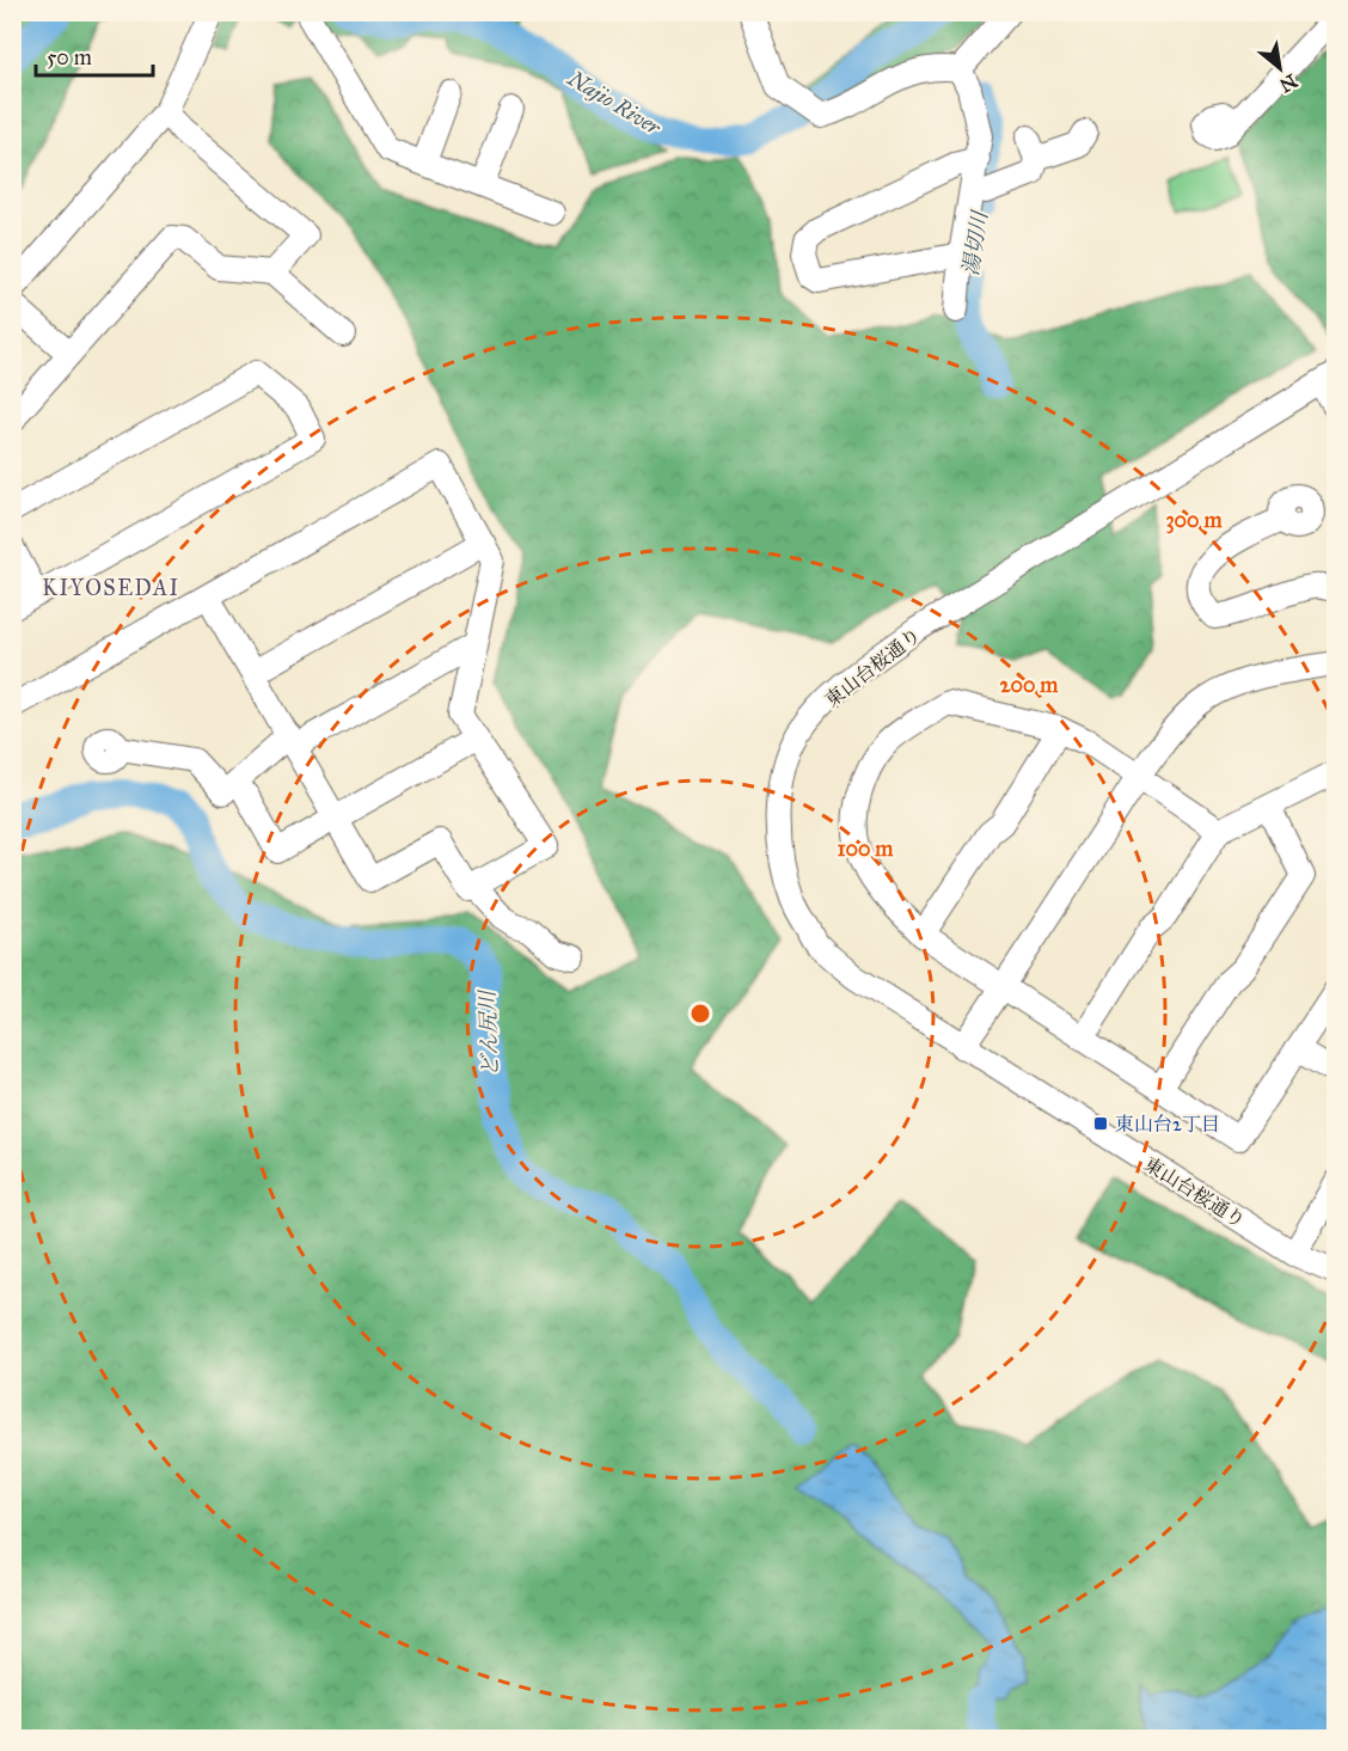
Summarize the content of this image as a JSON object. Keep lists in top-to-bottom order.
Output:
{
  "streets": {
    "street": ["東山台桜通り"]
  },
  "districts": ["KIYOSEDAI"],
  "water": ["Najio River", "湯切川", "どん尻川"],
  "places": {
    "transit": ["東山台2丁目"]
  },
  "scale_bar": "50 m",
  "north": "bottom right",
  "rings": ["300 m", "200 m", "100 m"]
}
